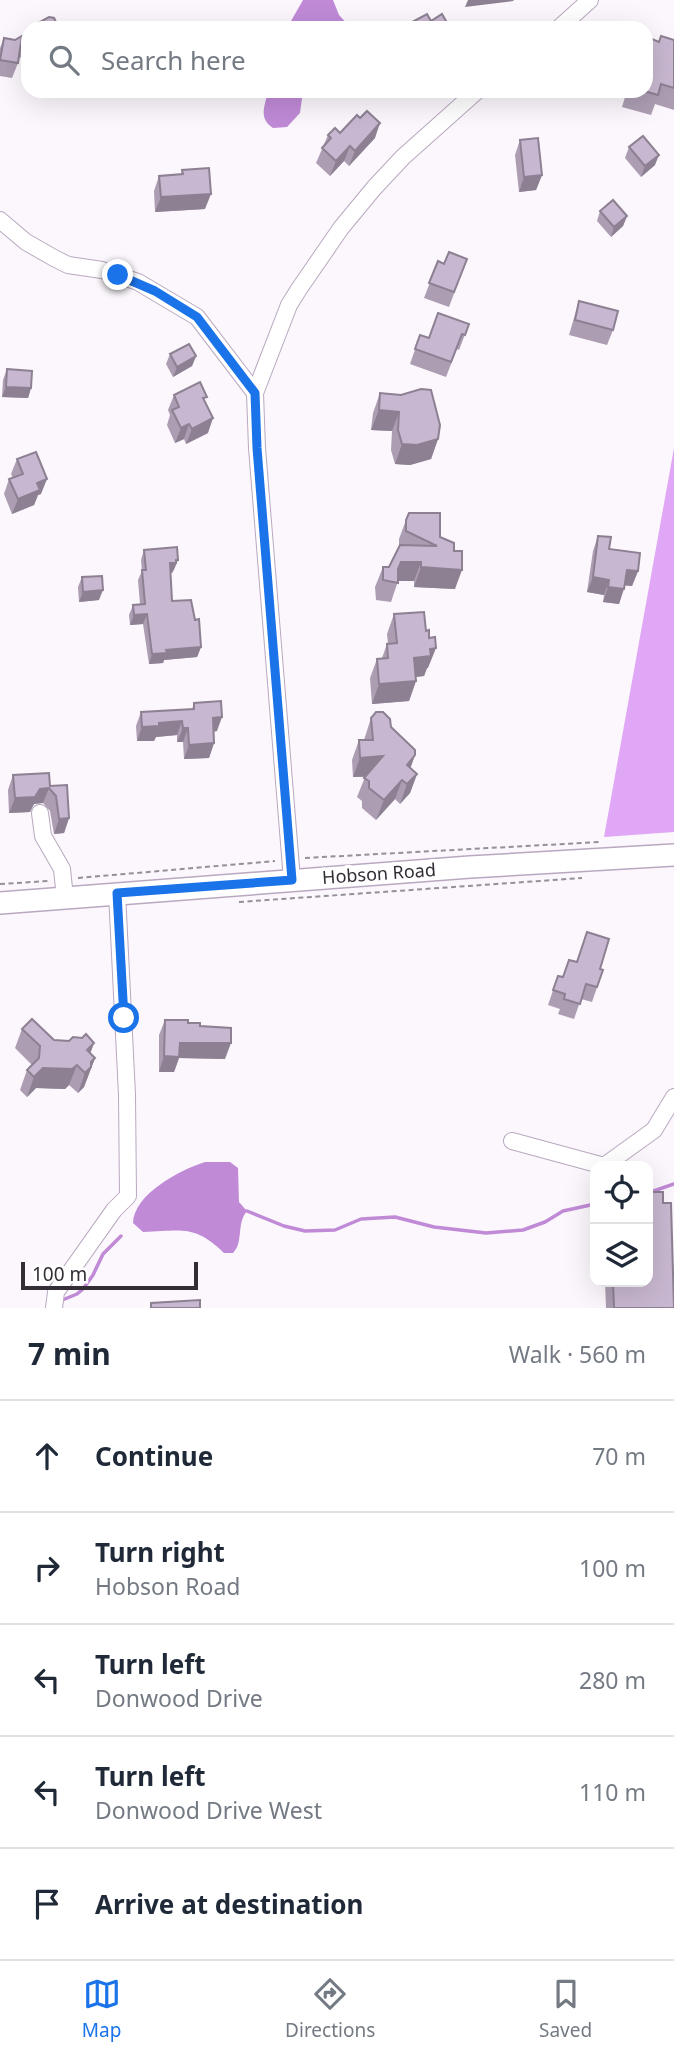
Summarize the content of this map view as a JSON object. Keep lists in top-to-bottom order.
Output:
{
  "streets": {
    "main road": ["Hobson Road"]
  },
  "scale_bar": "100 m",
  "page": {
    "search": "Search here",
    "scale": "100 m",
    "heading": ["7 min", "Walk · 560 m"],
    "list": [
      ["Continue", "70 m"],
      ["Turn right", "Hobson Road", "100 m"],
      ["Turn left", "Donwood Drive", "280 m"],
      ["Turn left", "Donwood Drive West", "110 m"],
      "Arrive at destination"
    ],
    "nav": ["Map", "Directions", "Saved"]
  }
}
